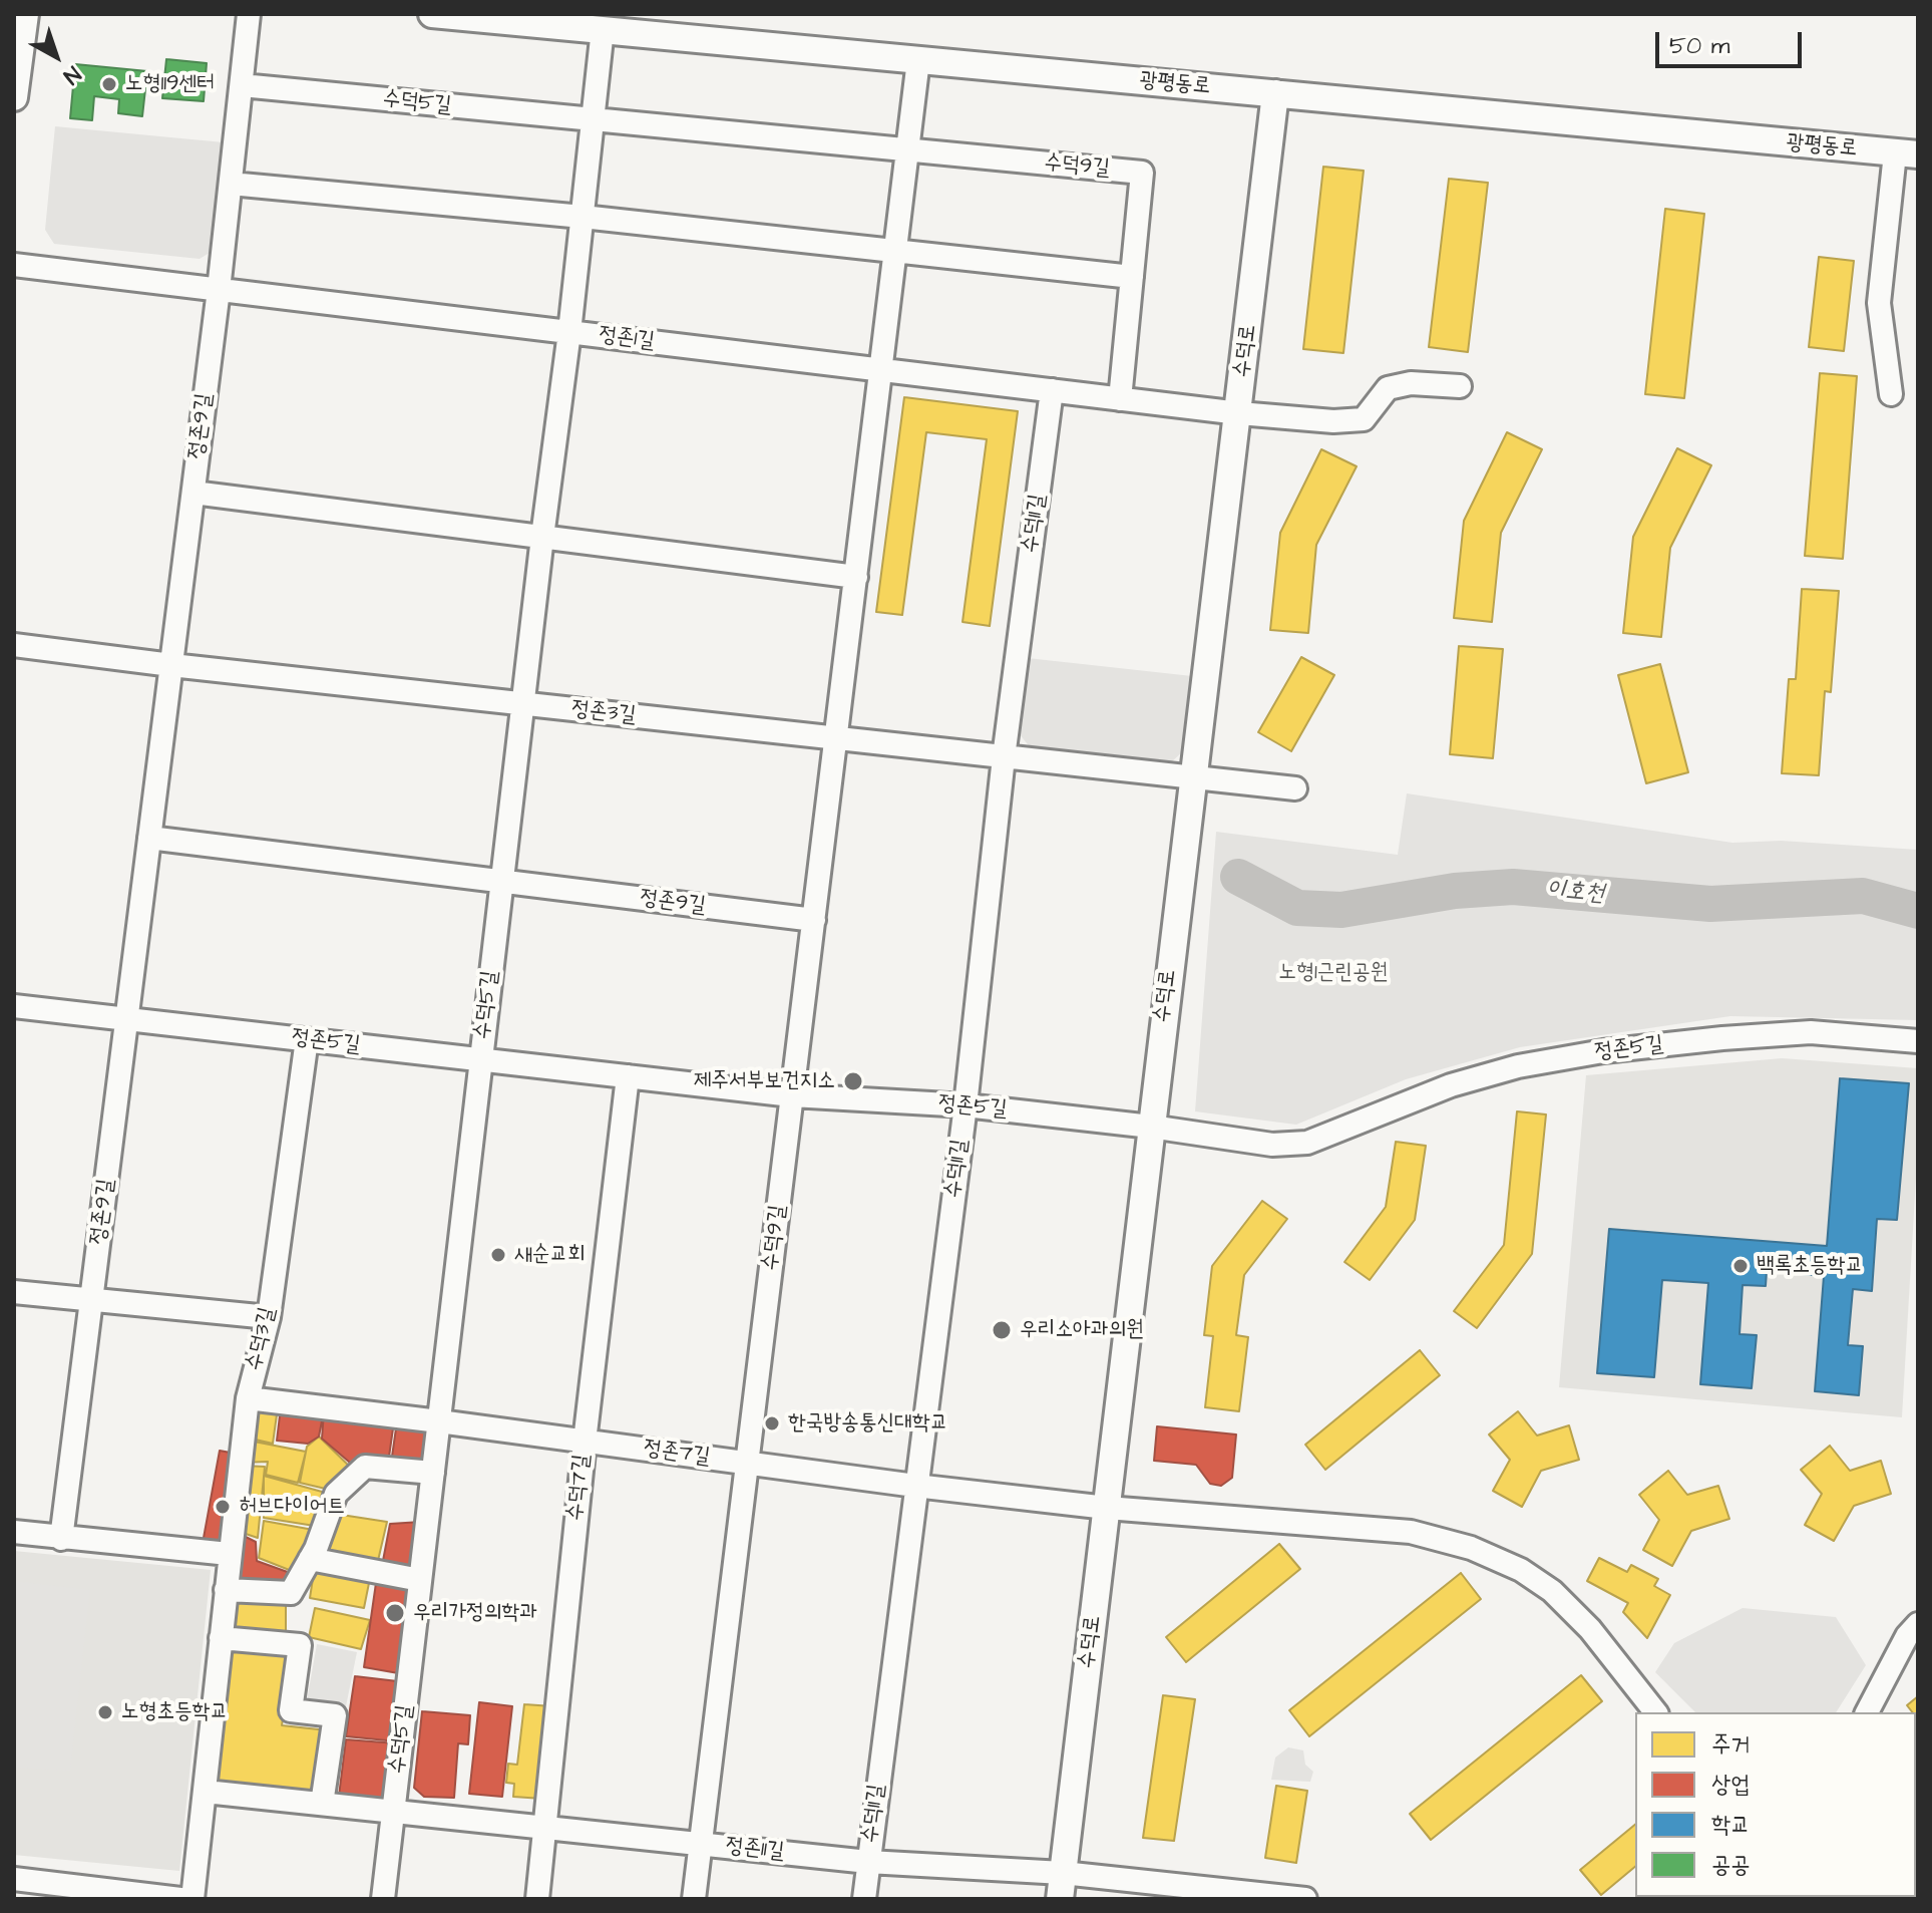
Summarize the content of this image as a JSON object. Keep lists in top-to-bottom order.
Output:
{
  "streets": {
    "main road": ["광평동로", "수덕로"],
    "street": [
      "수덕5길",
      "수덕9길",
      "정존1길",
      "정존9길",
      "수덕11길",
      "정존3길",
      "정존5길",
      "수덕3길",
      "정존7길",
      "수덕7길",
      "정존11길"
    ]
  },
  "crossings": [
    ["광평동로", "수덕5길"],
    ["광평동로", "수덕9길"],
    ["광평동로", "수덕로"],
    ["수덕5길", "수덕9길"],
    ["수덕5길", "정존1길"],
    ["수덕5길", "정존9길"],
    ["수덕5길", "정존3길"],
    ["수덕5길", "정존5길"],
    ["수덕5길", "정존7길"],
    ["수덕5길", "정존11길"],
    ["수덕9길", "정존1길"],
    ["수덕9길", "정존9길"],
    ["수덕9길", "정존3길"],
    ["수덕9길", "정존5길"],
    ["수덕9길", "정존7길"],
    ["수덕9길", "정존11길"],
    ["정존1길", "수덕로"],
    ["정존1길", "정존9길"],
    ["정존1길", "수덕11길"],
    ["수덕로", "정존3길"],
    ["수덕로", "정존5길"],
    ["수덕로", "정존7길"],
    ["수덕로", "정존11길"],
    ["정존9길", "정존3길"],
    ["정존9길", "정존5길"],
    ["수덕11길", "정존3길"],
    ["수덕11길", "정존5길"],
    ["수덕11길", "정존7길"],
    ["수덕11길", "정존11길"],
    ["정존5길", "수덕3길"],
    ["정존5길", "수덕7길"],
    ["수덕3길", "정존7길"],
    ["수덕3길", "정존11길"],
    ["정존7길", "수덕7길"],
    ["수덕7길", "정존11길"]
  ],
  "water": ["이호천"],
  "parks": ["노형1근린공원"],
  "places": [
    "노형119센터",
    "제주서부보건지소",
    "새순교회",
    "백록초등학교",
    "우리소아과의원",
    "한국방송통신대학교",
    "허브다이어트",
    "우리가정의학과",
    "노형초등학교"
  ],
  "legend": [
    "주거",
    "상업",
    "학교",
    "공공"
  ],
  "scale_bar": "50 m",
  "north": "bottom right"
}
